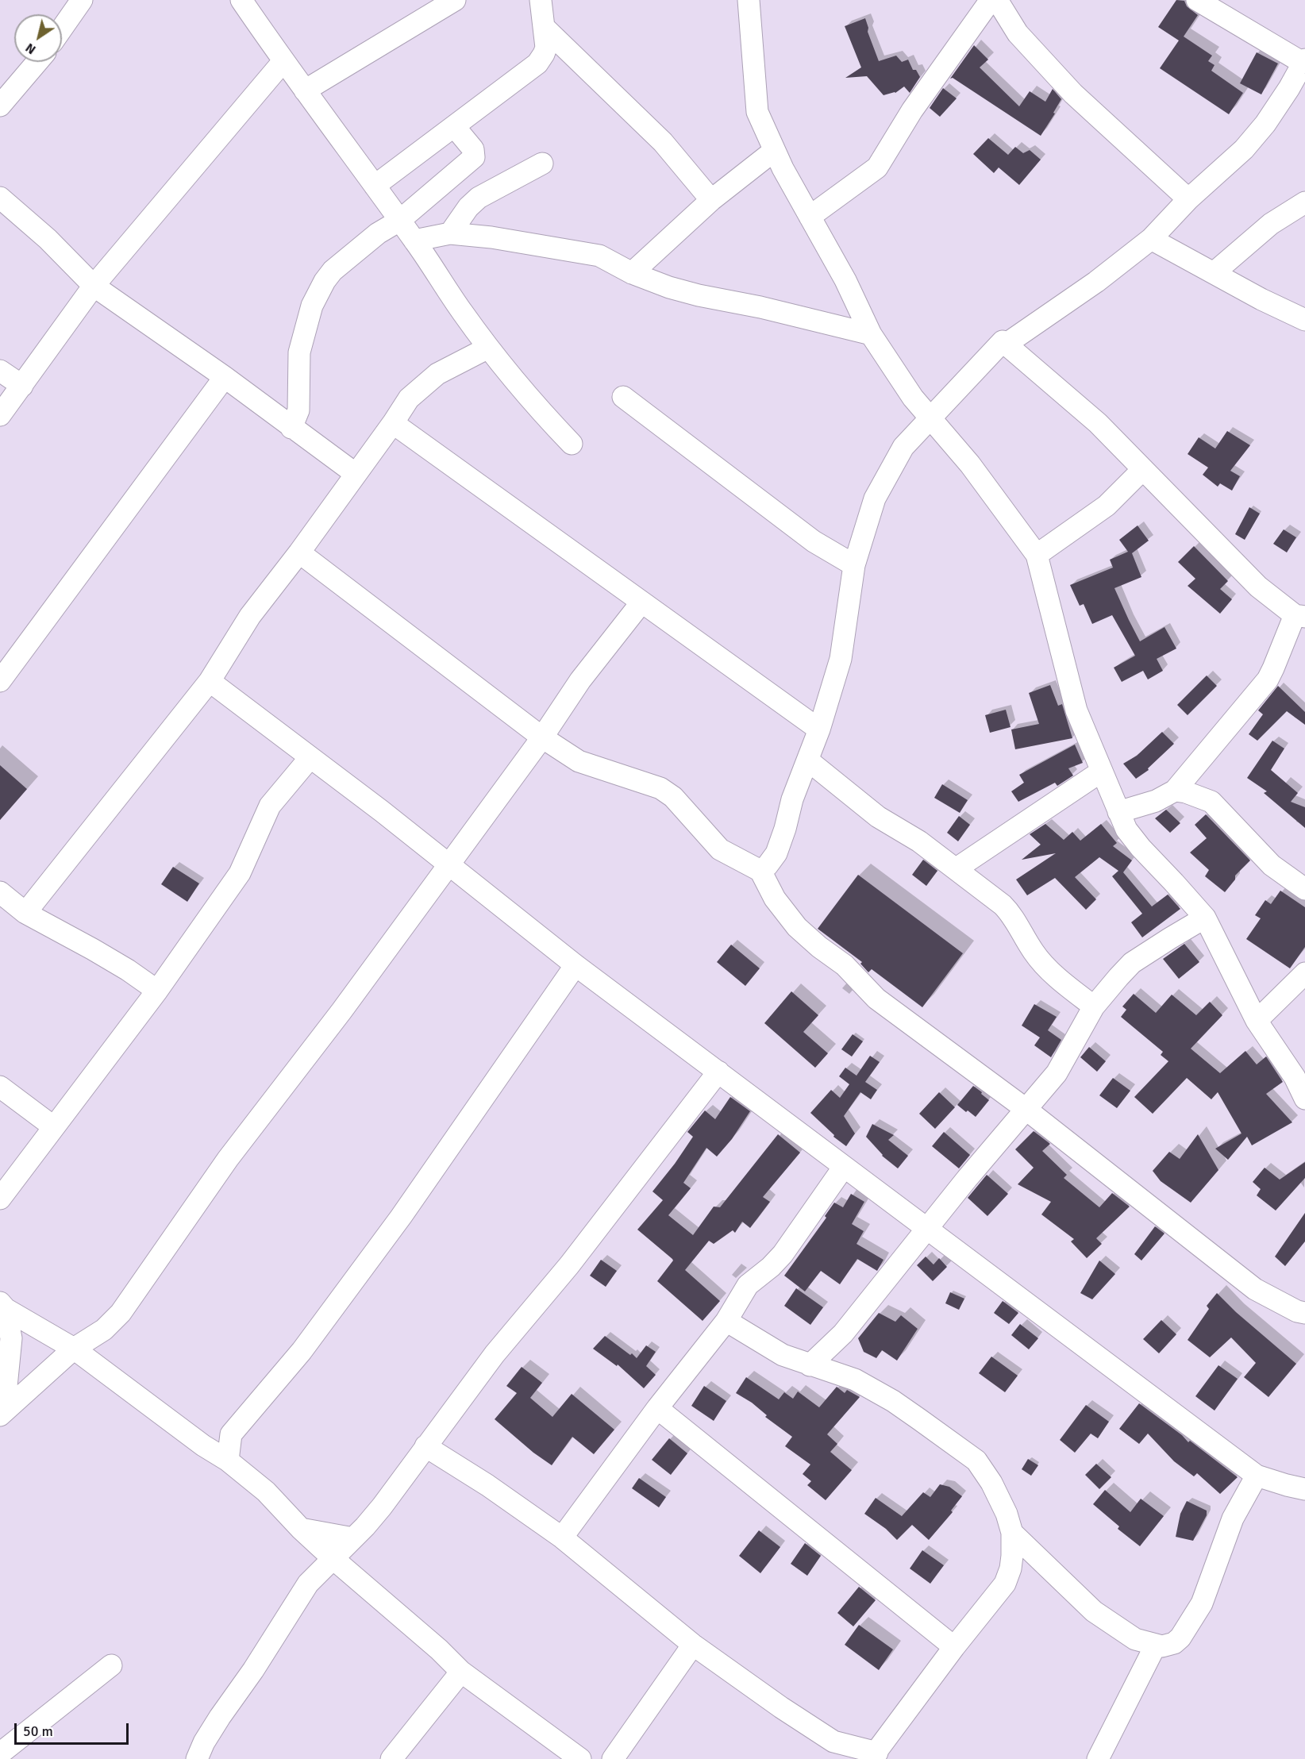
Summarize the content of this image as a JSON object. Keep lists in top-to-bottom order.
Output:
{
  "scale_bar": "50 m",
  "north": "bottom left"
}
